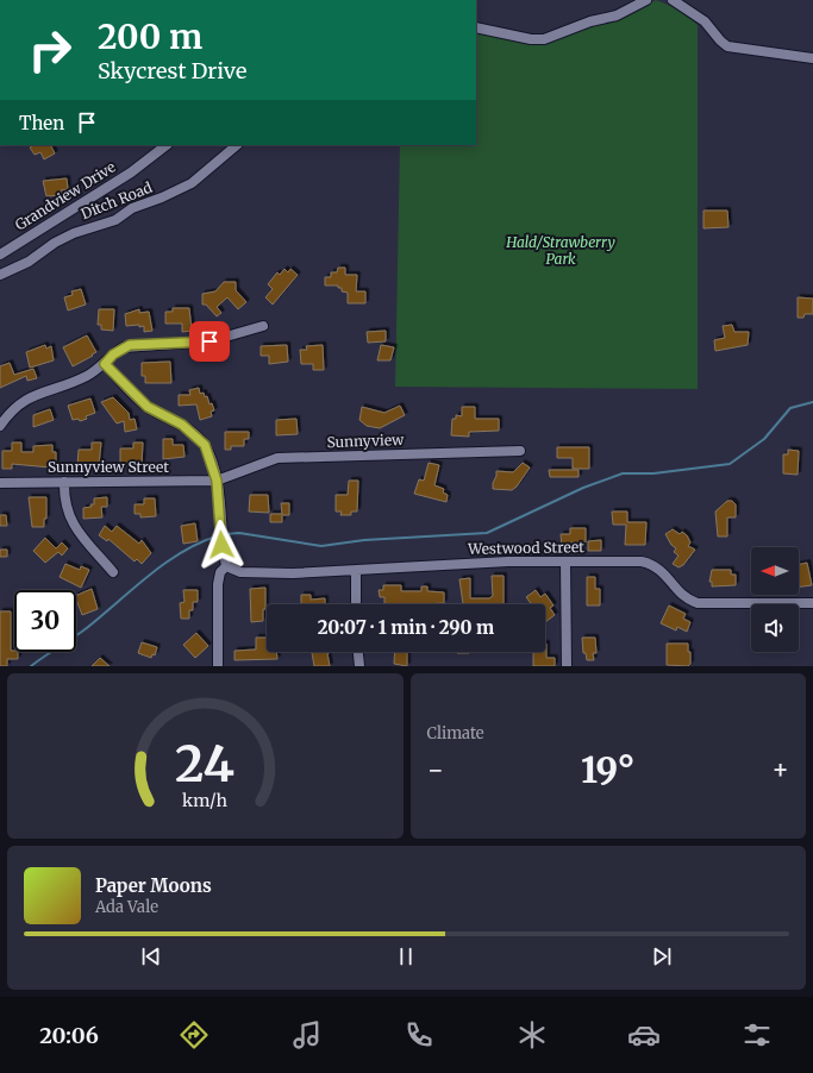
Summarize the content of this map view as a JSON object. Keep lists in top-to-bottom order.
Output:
{
  "streets": {
    "street": [
      "Grandview Drive",
      "Ditch Road",
      "Sunnyview",
      "Sunnyview Street",
      "Westwood Street"
    ]
  },
  "crossings": [
    ["Sunnyview", "Sunnyview Street"]
  ],
  "parks": ["Hald/Strawberry Park"],
  "north": "left",
  "page": {
    "turn": ["200 m", "Skycrest Drive"],
    "then": "Then",
    "limit": "30",
    "trip": "20:07 · 1 min · 290 m",
    "tile": "Climate",
    "heat": ["−", "19°", "+"],
    "song": ["Paper Moons", "Ada Vale"],
    "tabs": "20:06",
    "gauge": ["24", "km/h"]
  }
}
